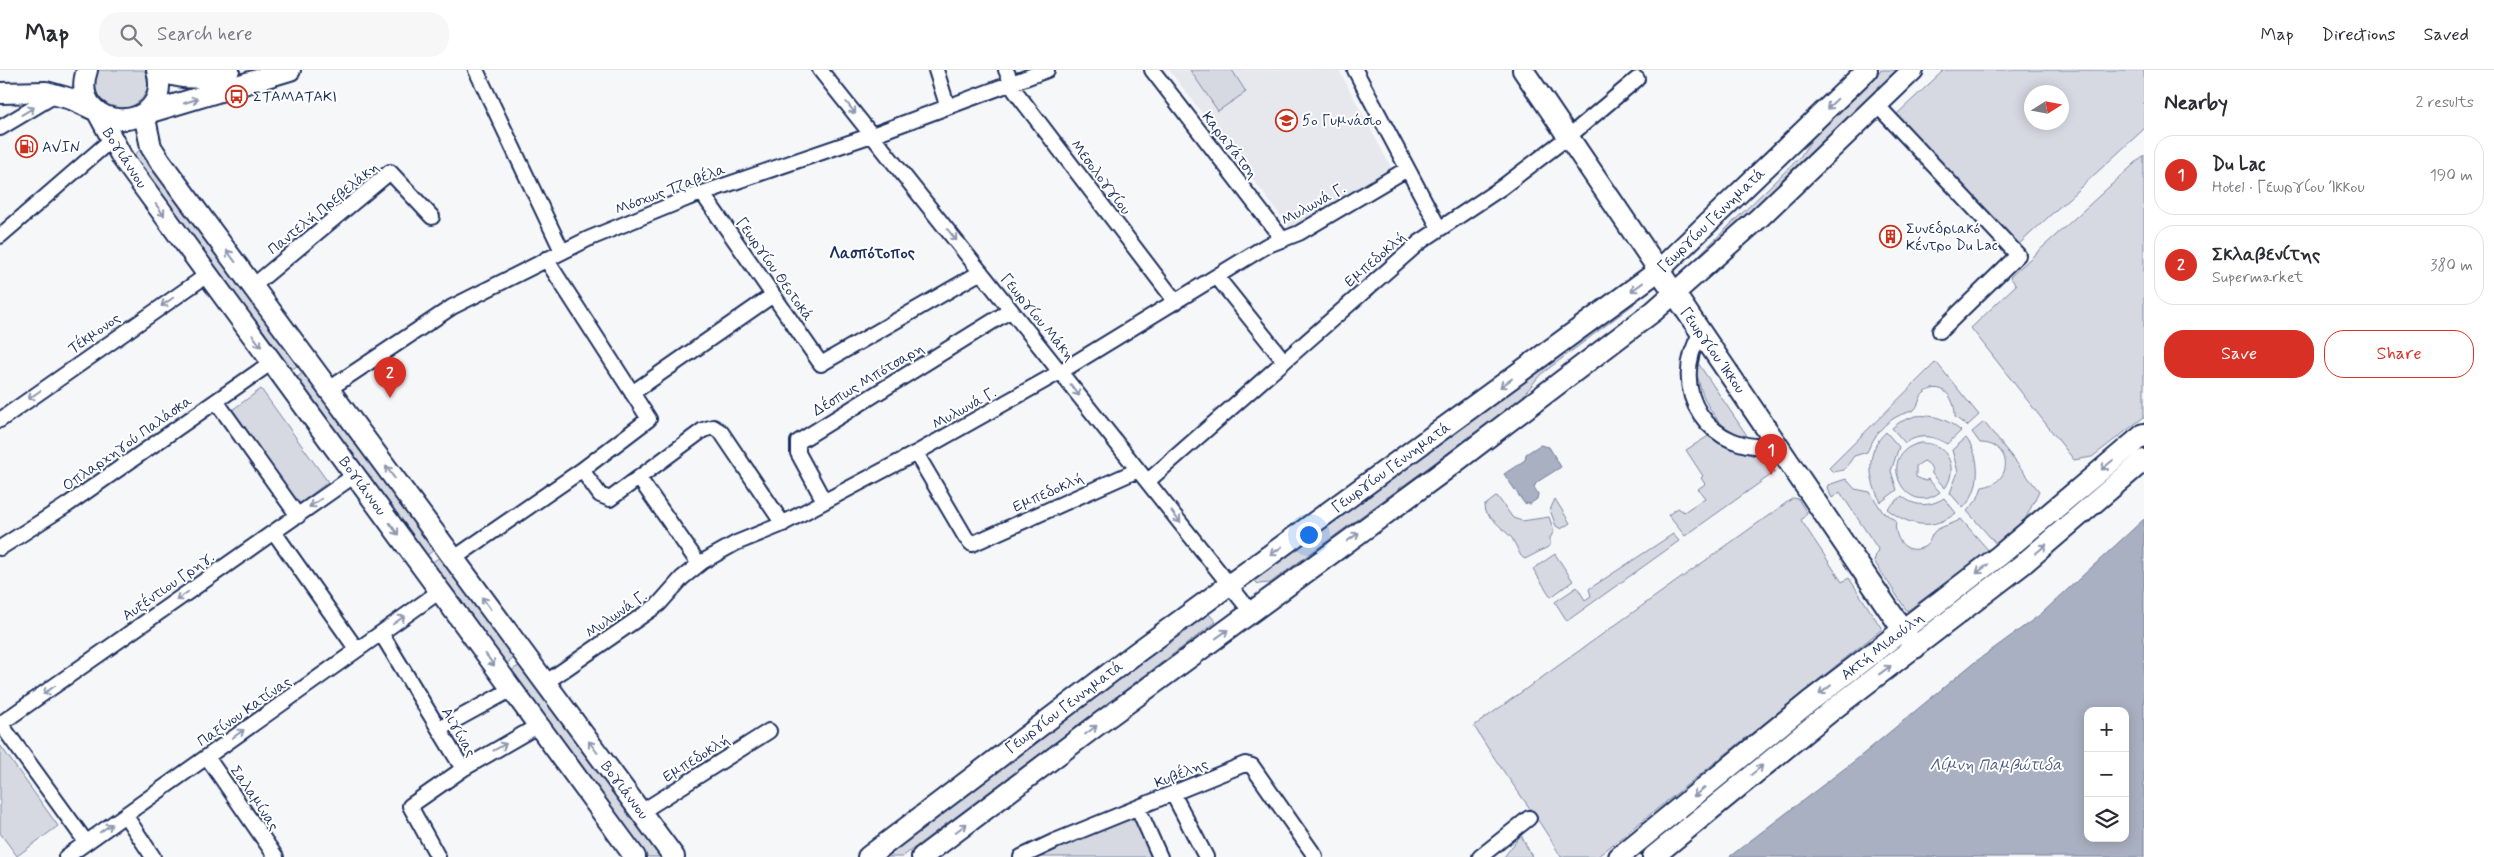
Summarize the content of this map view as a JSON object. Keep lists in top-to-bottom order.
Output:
{
  "streets": {
    "street": [
      "Καραγάτση",
      "Βογιάννου",
      "Μεσολογγίου",
      "Μόσχως Τζαβέλα",
      "Μυλωνά Γ.",
      "Παντελή Πρεβελάκη",
      "Γεωργίου Γεννηματά",
      "Εμπεδοκλή",
      "Γεωργίου Θεοτοκά",
      "Γεωργίου Μάκη",
      "Τέκμονος",
      "Γεωργίου Ίκκου",
      "Δέσπως Μπότσαρη",
      "Οπλαρχηγού Παλάσκα",
      "Αυξέντιου Γρηγ.",
      "Ακτή Μιαούλη",
      "Παξίνου Κατίνας",
      "Αιγίνας",
      "Κυβέλης",
      "Σαλαμίνας"
    ]
  },
  "crossings": [
    ["Καραγάτση", "Μυλωνά Γ."],
    ["Βογιάννου", "Μόσχως Τζαβέλα"],
    ["Βογιάννου", "Μυλωνά Γ."],
    ["Βογιάννου", "Παντελή Πρεβελάκη"],
    ["Βογιάννου", "Εμπεδοκλή"],
    ["Βογιάννου", "Τέκμονος"],
    ["Βογιάννου", "Οπλαρχηγού Παλάσκα"],
    ["Βογιάννου", "Αυξέντιου Γρηγ."],
    ["Βογιάννου", "Παξίνου Κατίνας"],
    ["Μεσολογγίου", "Μόσχως Τζαβέλα"],
    ["Μεσολογγίου", "Μυλωνά Γ."],
    ["Μόσχως Τζαβέλα", "Γεωργίου Θεοτοκά"],
    ["Μόσχως Τζαβέλα", "Γεωργίου Μάκη"],
    ["Μυλωνά Γ.", "Εμπεδοκλή"],
    ["Μυλωνά Γ.", "Γεωργίου Μάκη"],
    ["Μυλωνά Γ.", "Δέσπως Μπότσαρη"],
    ["Γεωργίου Γεννηματά", "Γεωργίου Μάκη"],
    ["Γεωργίου Γεννηματά", "Γεωργίου Ίκκου"],
    ["Εμπεδοκλή", "Γεωργίου Μάκη"],
    ["Εμπεδοκλή", "Γεωργίου Ίκκου"],
    ["Γεωργίου Θεοτοκά", "Γεωργίου Μάκη"],
    ["Γεωργίου Μάκη", "Δέσπως Μπότσαρη"],
    ["Γεωργίου Ίκκου", "Ακτή Μιαούλη"],
    ["Παξίνου Κατίνας", "Αιγίνας"],
    ["Παξίνου Κατίνας", "Σαλαμίνας"]
  ],
  "one_way": [
    "Γεωργίου Μάκη",
    "Τέκμονος",
    "Αυξέντιου Γρηγ.",
    "Παξίνου Κατίνας"
  ],
  "districts": ["Λασπότοπος"],
  "water": ["Λίμνη Παμβώτιδα"],
  "places": {
    "bus stop": ["ΣΤΑΜΑΤΑΚΙ"],
    "school or university": ["5ο Γυμνάσιο"],
    "fuel station": ["AVIN"],
    "building": ["Συνεδριακό Κέντρο Du Lac"]
  },
  "north": "right",
  "page": {
    "header": "Map",
    "search": "Search here",
    "nav": ["Map", "Directions", "Saved"],
    "heading": ["Nearby", "2 results"],
    "list": [
      {
        "mark": "1",
        "name": "Du Lac",
        "note": "Hotel · Γεωργίου Ίκκου",
        "value": "190 m"
      },
      {
        "mark": "2",
        "name": "Σκλαβενίτης",
        "note": "Supermarket",
        "value": "380 m"
      }
    ],
    "buttons": ["Save", "Share"],
    "pins": ["2", "1"],
    "map_buttons": ["+", "−"]
  }
}
